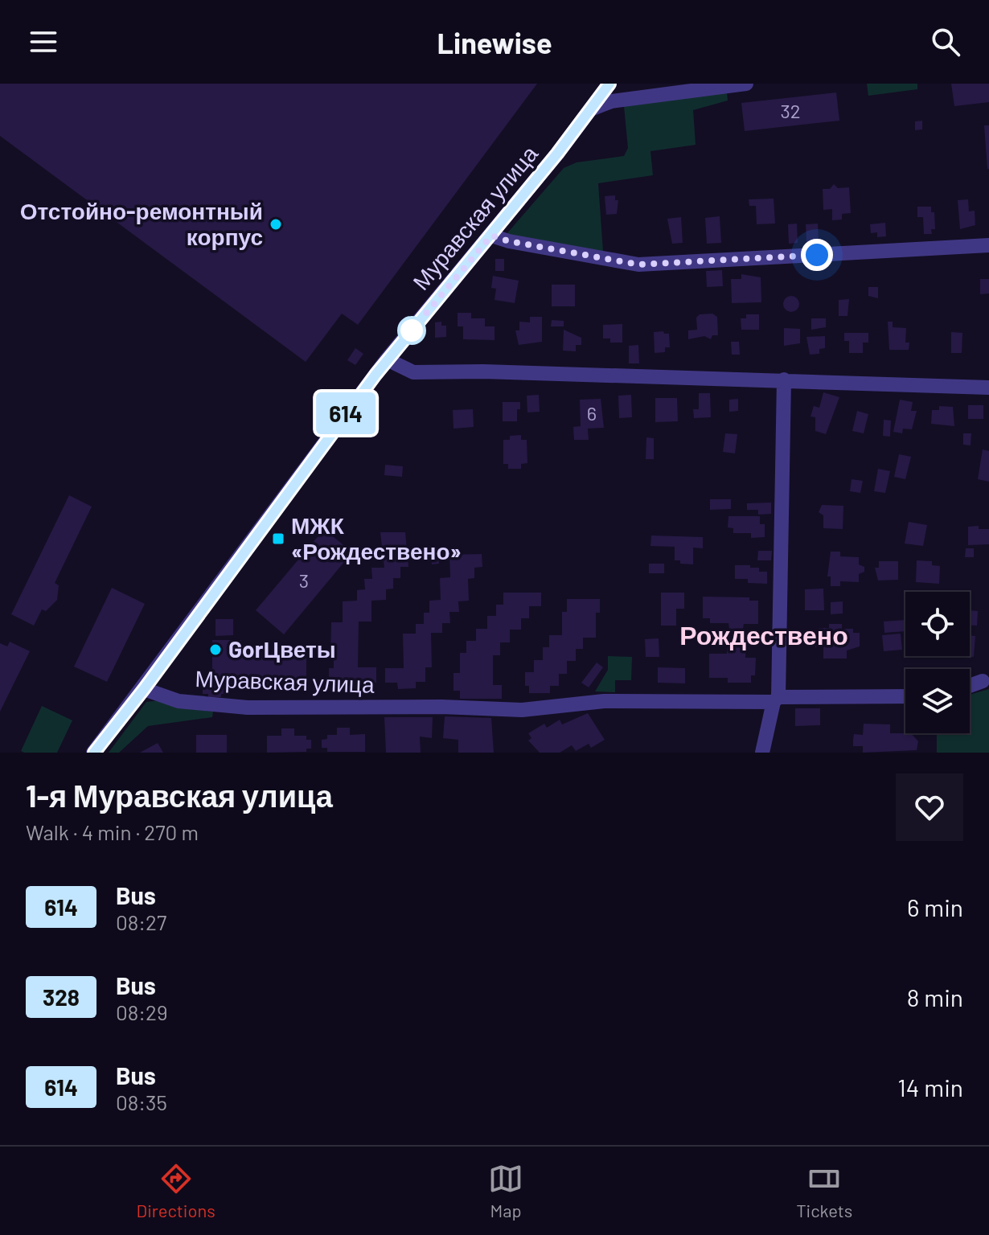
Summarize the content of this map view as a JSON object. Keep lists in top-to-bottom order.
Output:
{
  "streets": {
    "street": ["Муравская улица"]
  },
  "districts": ["Рождествено"],
  "places": {
    "other": ["Отстойно-ремонтный корпус", "GorЦветы"],
    "transit": ["МЖК «Рождествено»"]
  },
  "lines": ["bus line 614"],
  "house_numbers": ["32", "6", "3"],
  "page": {
    "header": "Linewise",
    "on_map": "614",
    "heading": ["1-я Муравская улица", "Walk · 4 min · 270 m"],
    "list": [
      {
        "mark": "614",
        "name": "Bus",
        "note": "08:27",
        "value": "6 min"
      },
      {
        "mark": "328",
        "name": "Bus",
        "note": "08:29",
        "value": "8 min"
      },
      {
        "mark": "614",
        "name": "Bus",
        "note": "08:35",
        "value": "14 min"
      }
    ],
    "tabs": ["Directions", "Map", "Tickets"]
  }
}
